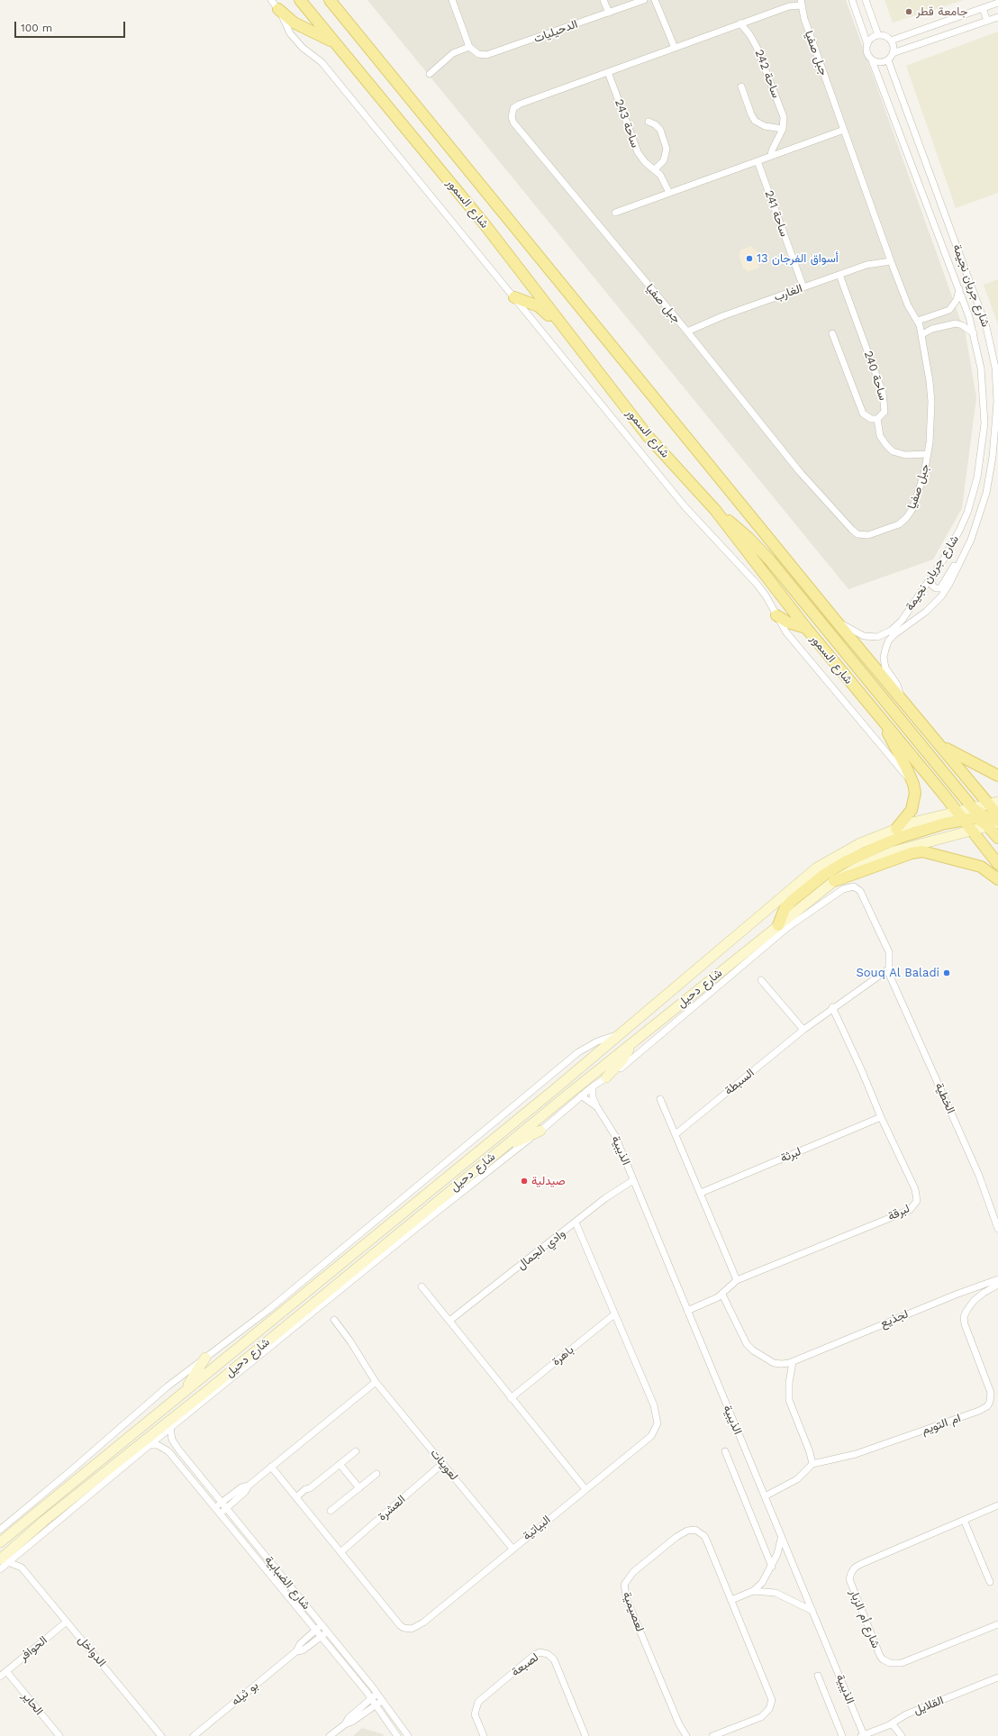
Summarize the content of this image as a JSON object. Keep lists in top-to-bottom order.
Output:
{
  "streets": {
    "main road": ["شارع السمور", "شارع دحيل"],
    "street": [
      "الدحيليات",
      "جبل صفيا",
      "ساحة 242",
      "ساحة 243",
      "ساحة 241",
      "شارع جريان نجيمة",
      "الغارب",
      "ساحة 240",
      "السبطة",
      "الخطية",
      "الذيبية",
      "لبرثة",
      "لبرقة",
      "وادي الجمال",
      "لجذيع",
      "باهرة",
      "ام التويم",
      "لعوينات",
      "العشرة",
      "البياتية",
      "شارع الضبابية",
      "لعصيمية",
      "شارع أم الزبار",
      "الحوافر",
      "الدواخل",
      "لصبعة",
      "بو ثيله",
      "الحاير",
      "القلايل"
    ]
  },
  "crossings": [
    ["جبل صفيا", "ساحة 242"],
    ["جبل صفيا", "ساحة 243"],
    ["جبل صفيا", "الغارب"],
    ["جبل صفيا", "ساحة 240"],
    ["شارع السمور", "شارع جريان نجيمة"],
    ["شارع السمور", "شارع دحيل"],
    ["ساحة 241", "الغارب"],
    ["الغارب", "ساحة 240"],
    ["شارع دحيل", "السبطة"],
    ["شارع دحيل", "الخطية"],
    ["شارع دحيل", "الذيبية"],
    ["شارع دحيل", "شارع الضبابية"],
    ["شارع دحيل", "الدواخل"],
    ["السبطة", "الخطية"],
    ["السبطة", "لبرقة"],
    ["الذيبية", "لبرقة"],
    ["الذيبية", "وادي الجمال"],
    ["الذيبية", "القلايل"],
    ["لبرثة", "لبرقة"],
    ["لبرقة", "لجذيع"],
    ["وادي الجمال", "البياتية"],
    ["باهرة", "البياتية"],
    ["لعوينات", "العشرة"],
    ["لعوينات", "البياتية"],
    ["العشرة", "البياتية"],
    ["شارع الضبابية", "بو ثيله"],
    ["الحوافر", "الدواخل"],
    ["الحوافر", "الحاير"]
  ],
  "places": [
    "جامعة قطر",
    "أسواق الفرجان 13",
    "Souq Al Baladi",
    "صيدلية"
  ],
  "scale_bar": "100 m"
}
